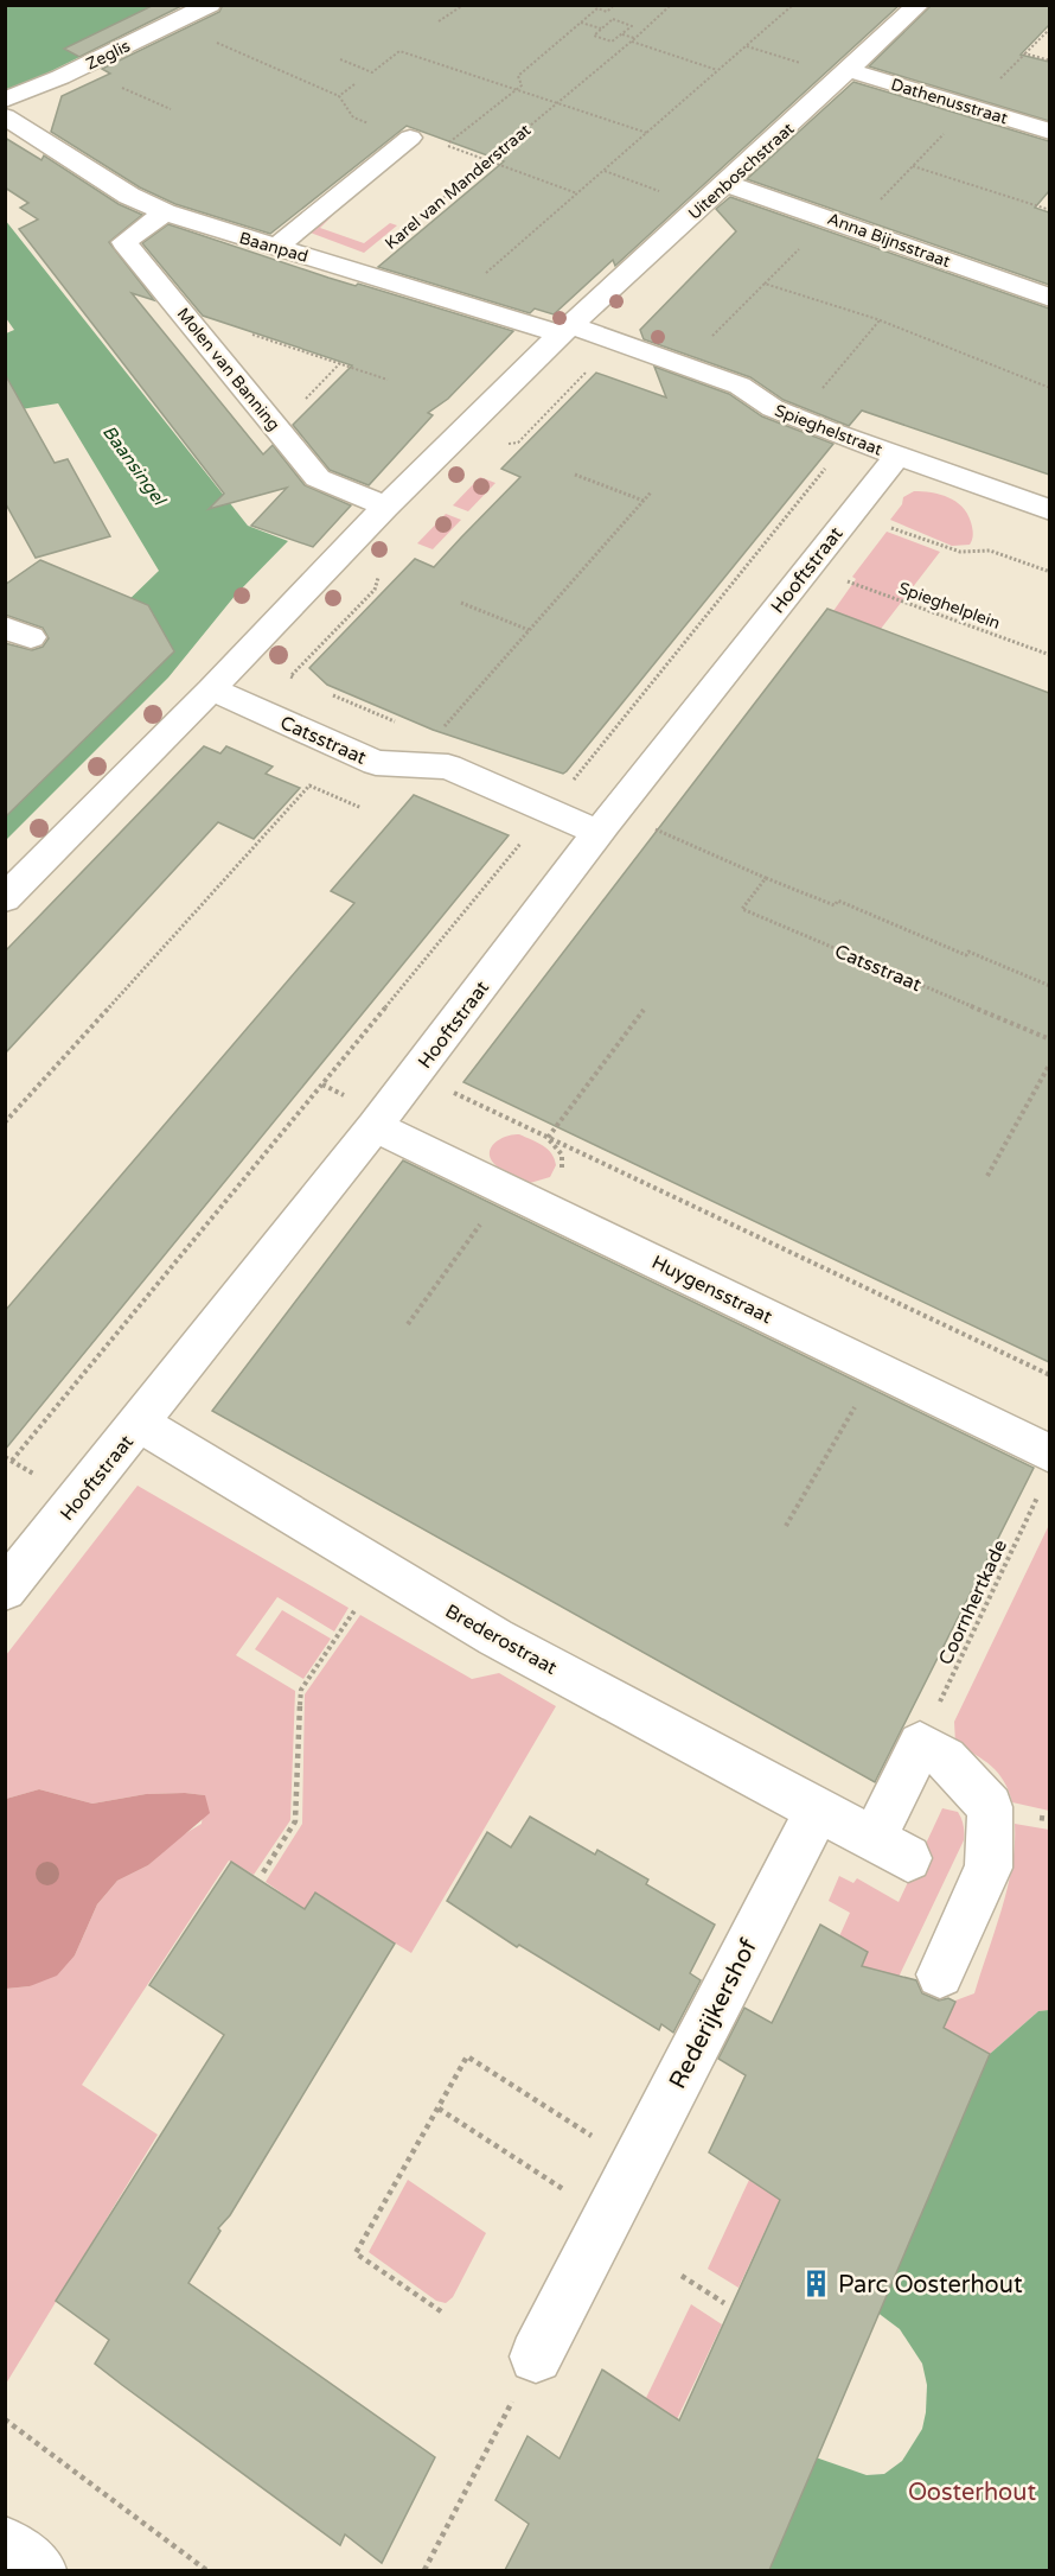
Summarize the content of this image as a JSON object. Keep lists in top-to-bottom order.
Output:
{
  "streets": {
    "street": [
      "Zeglis",
      "Dathenusstraat",
      "Uitenboschstraat",
      "Anna Bijnsstraat",
      "Baanpad",
      "Molen van Banning",
      "Spieghelstraat",
      "Hooftstraat",
      "Catsstraat",
      "Huygensstraat",
      "Brederostraat",
      "Rederijkershof"
    ],
    "path": ["Karel van Manderstraat", "Spieghelplein", "Coornhertkade"]
  },
  "crossings": [
    ["Dathenusstraat", "Uitenboschstraat"],
    ["Uitenboschstraat", "Anna Bijnsstraat"],
    ["Uitenboschstraat", "Baanpad"],
    ["Uitenboschstraat", "Spieghelstraat"],
    ["Karel van Manderstraat", "Baanpad"],
    ["Baanpad", "Molen van Banning"],
    ["Baanpad", "Spieghelstraat"],
    ["Spieghelstraat", "Hooftstraat"],
    ["Hooftstraat", "Spieghelplein"],
    ["Hooftstraat", "Catsstraat"],
    ["Hooftstraat", "Huygensstraat"],
    ["Hooftstraat", "Brederostraat"],
    ["Coornhertkade", "Brederostraat"],
    ["Brederostraat", "Rederijkershof"]
  ],
  "water": ["Baansingel"],
  "parks": ["Oosterhout"],
  "places": {
    "building": ["Parc Oosterhout"]
  }
}
